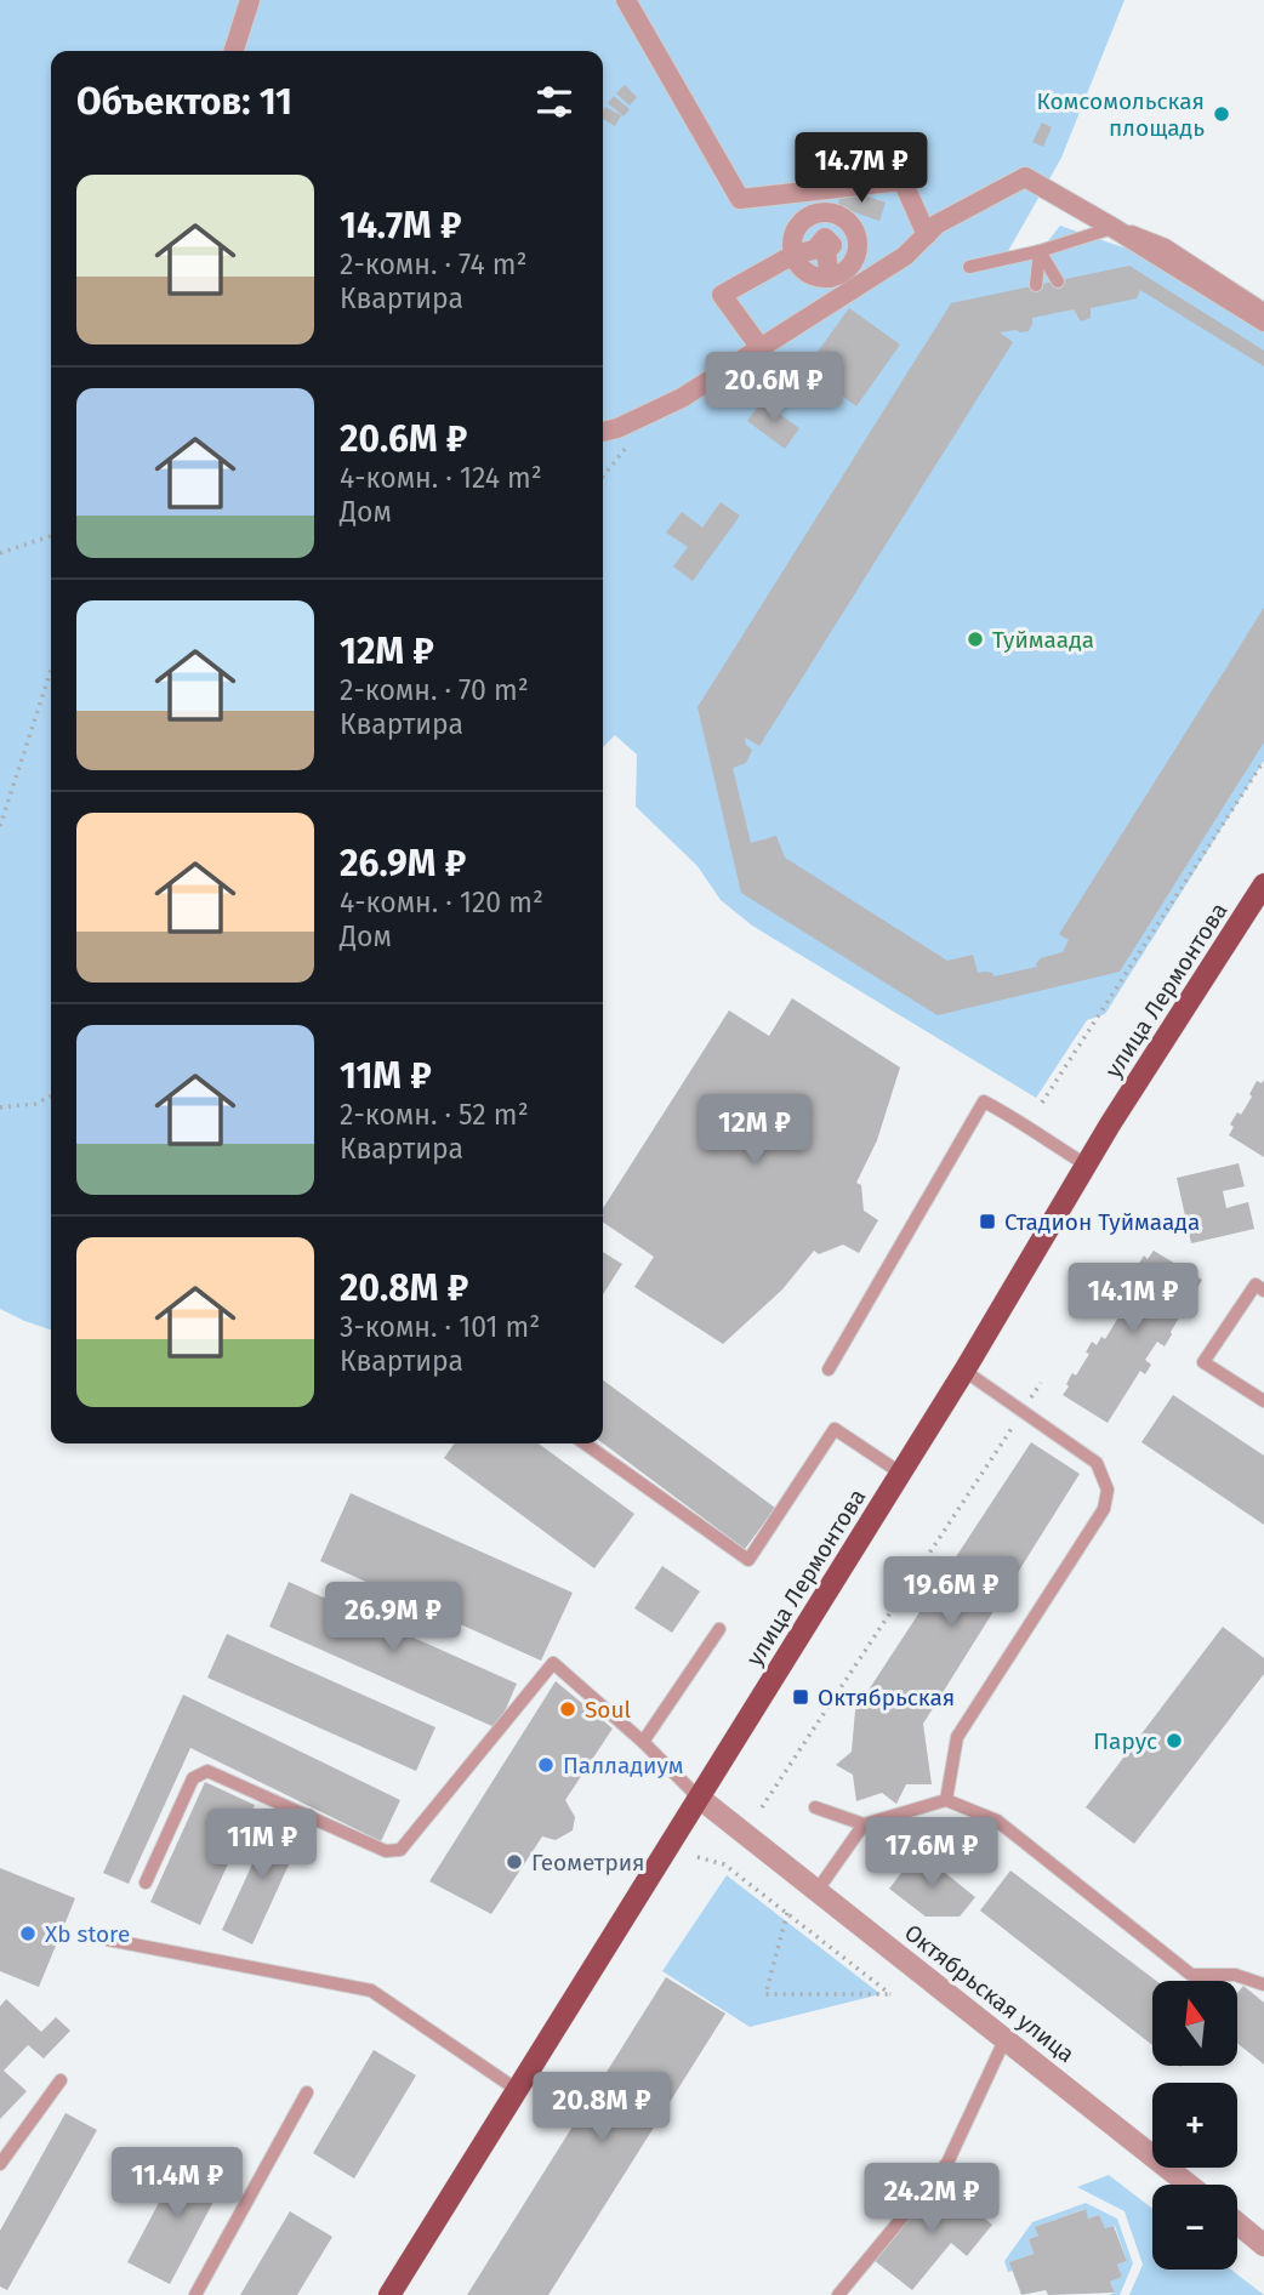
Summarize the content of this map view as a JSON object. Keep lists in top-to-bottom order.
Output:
{
  "streets": {
    "main road": ["улица Лермонтова"],
    "street": ["Октябрьская улица"]
  },
  "crossings": [
    ["улица Лермонтова", "Октябрьская улица"]
  ],
  "places": {
    "other": [
      "Комсомольская площадь",
      "Туймаада",
      "Soul",
      "Парус",
      "Палладиум",
      "Геометрия",
      "Xb store"
    ],
    "transit": ["Стадион Туймаада", "Октябрьская"]
  },
  "north": "top",
  "page": {
    "heading": "Объектов: 11",
    "price": [
      "14.7M ₽",
      "20.6M ₽",
      "12M ₽",
      "14.1M ₽",
      "19.6M ₽",
      "26.9M ₽",
      "11M ₽",
      "17.6M ₽",
      "20.8M ₽",
      "11.4M ₽",
      "24.2M ₽"
    ],
    "list": [
      {
        "name": "14.7M ₽",
        "note": "2-комн. · 74 m² · Квартира"
      },
      {
        "name": "20.6M ₽",
        "note": "4-комн. · 124 m² · Дом"
      },
      {
        "name": "12M ₽",
        "note": "2-комн. · 70 m² · Квартира"
      },
      {
        "name": "26.9M ₽",
        "note": "4-комн. · 120 m² · Дом"
      },
      {
        "name": "11M ₽",
        "note": "2-комн. · 52 m² · Квартира"
      },
      {
        "name": "20.8M ₽",
        "note": "3-комн. · 101 m² · Квартира"
      }
    ],
    "map_buttons": ["+", "−"]
  }
}
